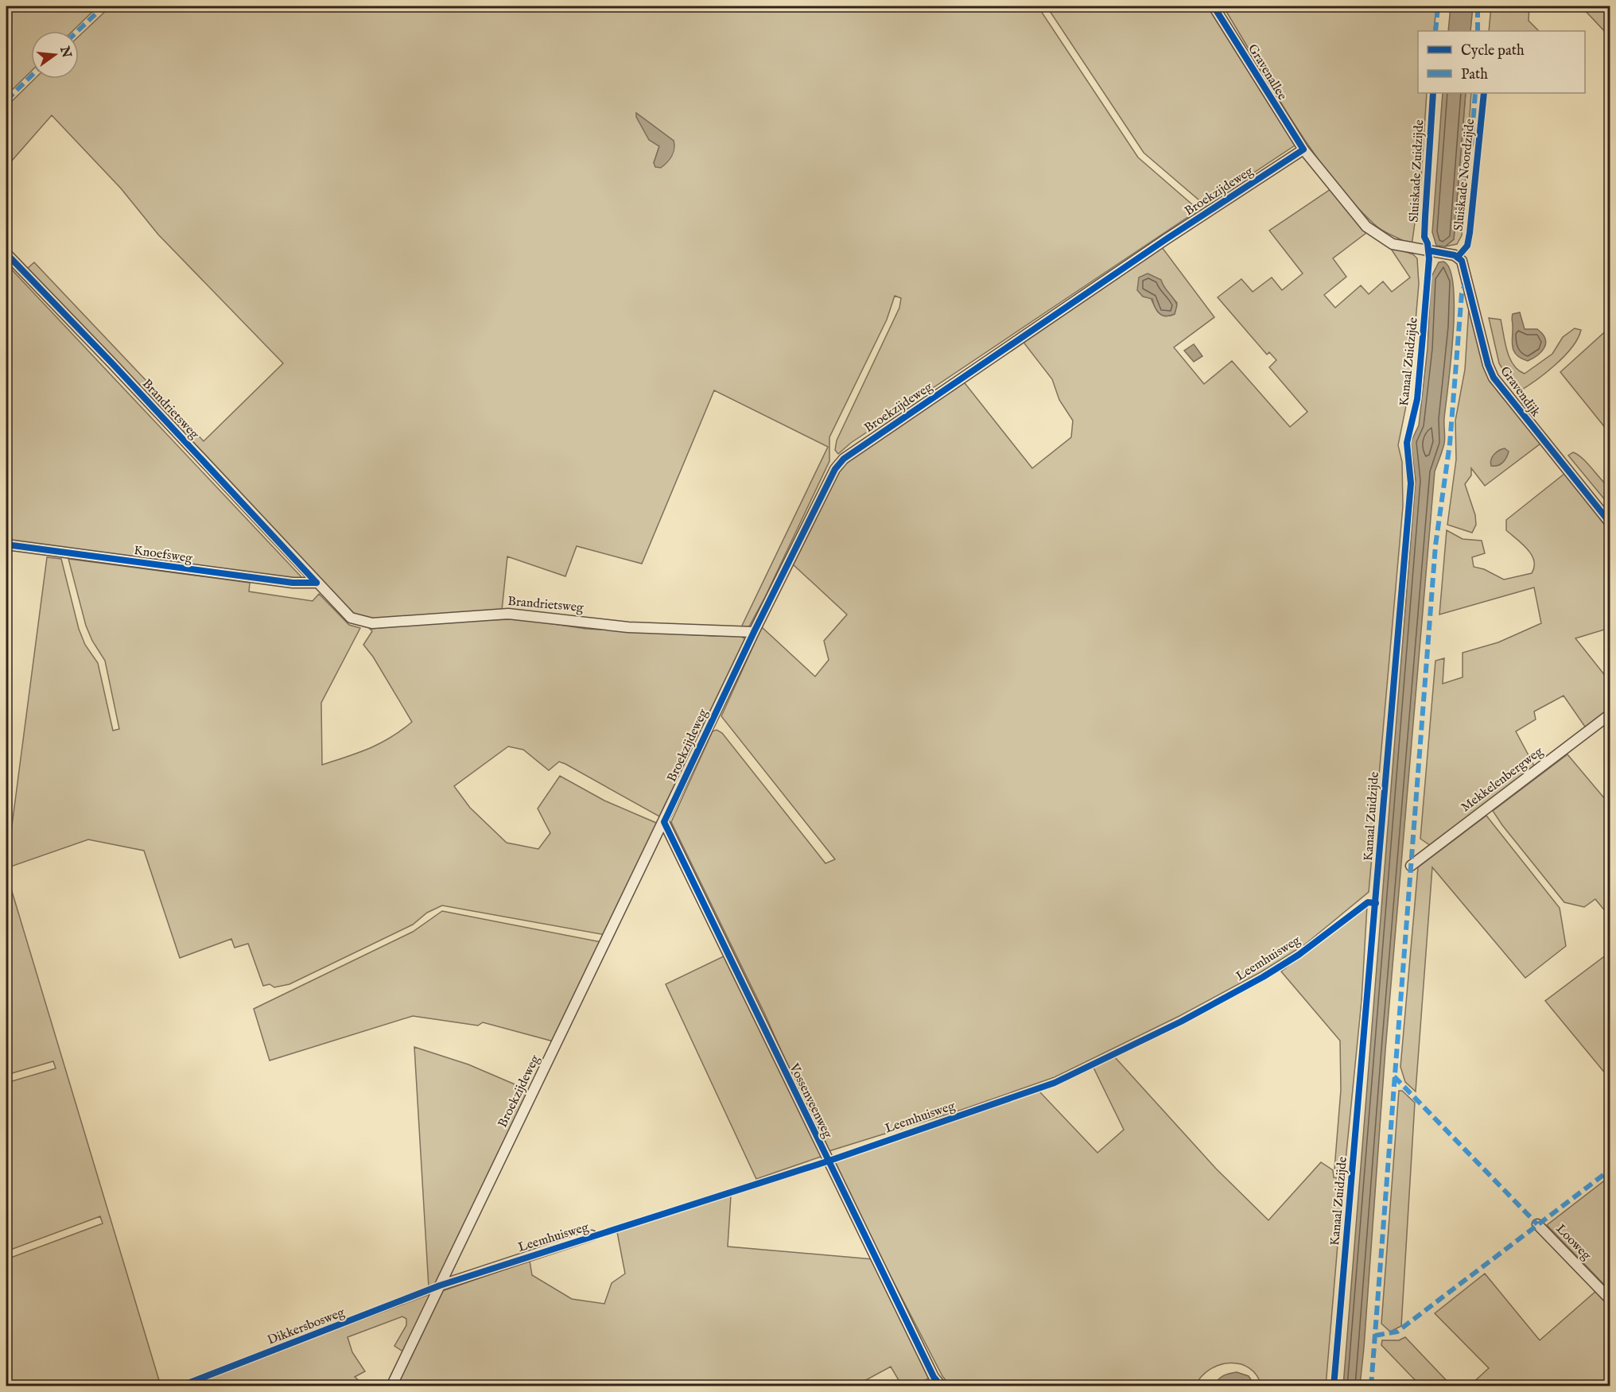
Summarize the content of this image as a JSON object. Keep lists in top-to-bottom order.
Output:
{
  "streets": {
    "street": [
      "Gravenallee",
      "Broekzijdeweg",
      "Gravendijk",
      "Brandrietsweg",
      "Knoefsweg",
      "Mekkelenbergweg",
      "Leemhuisweg",
      "Vossenveenweg",
      "Looweg"
    ],
    "cycle path": ["Sluiskade Zuidzijde", "Sluiskade Noordzijde", "Dikkersbosweg"]
  },
  "crossings": [
    ["Gravenallee", "Broekzijdeweg"],
    ["Gravenallee", "Gravendijk"],
    ["Broekzijdeweg", "Gravendijk"],
    ["Broekzijdeweg", "Brandrietsweg"],
    ["Broekzijdeweg", "Leemhuisweg"],
    ["Broekzijdeweg", "Vossenveenweg"],
    ["Brandrietsweg", "Knoefsweg"]
  ],
  "legend": ["Cycle path", "Path"],
  "north": "right"
}
